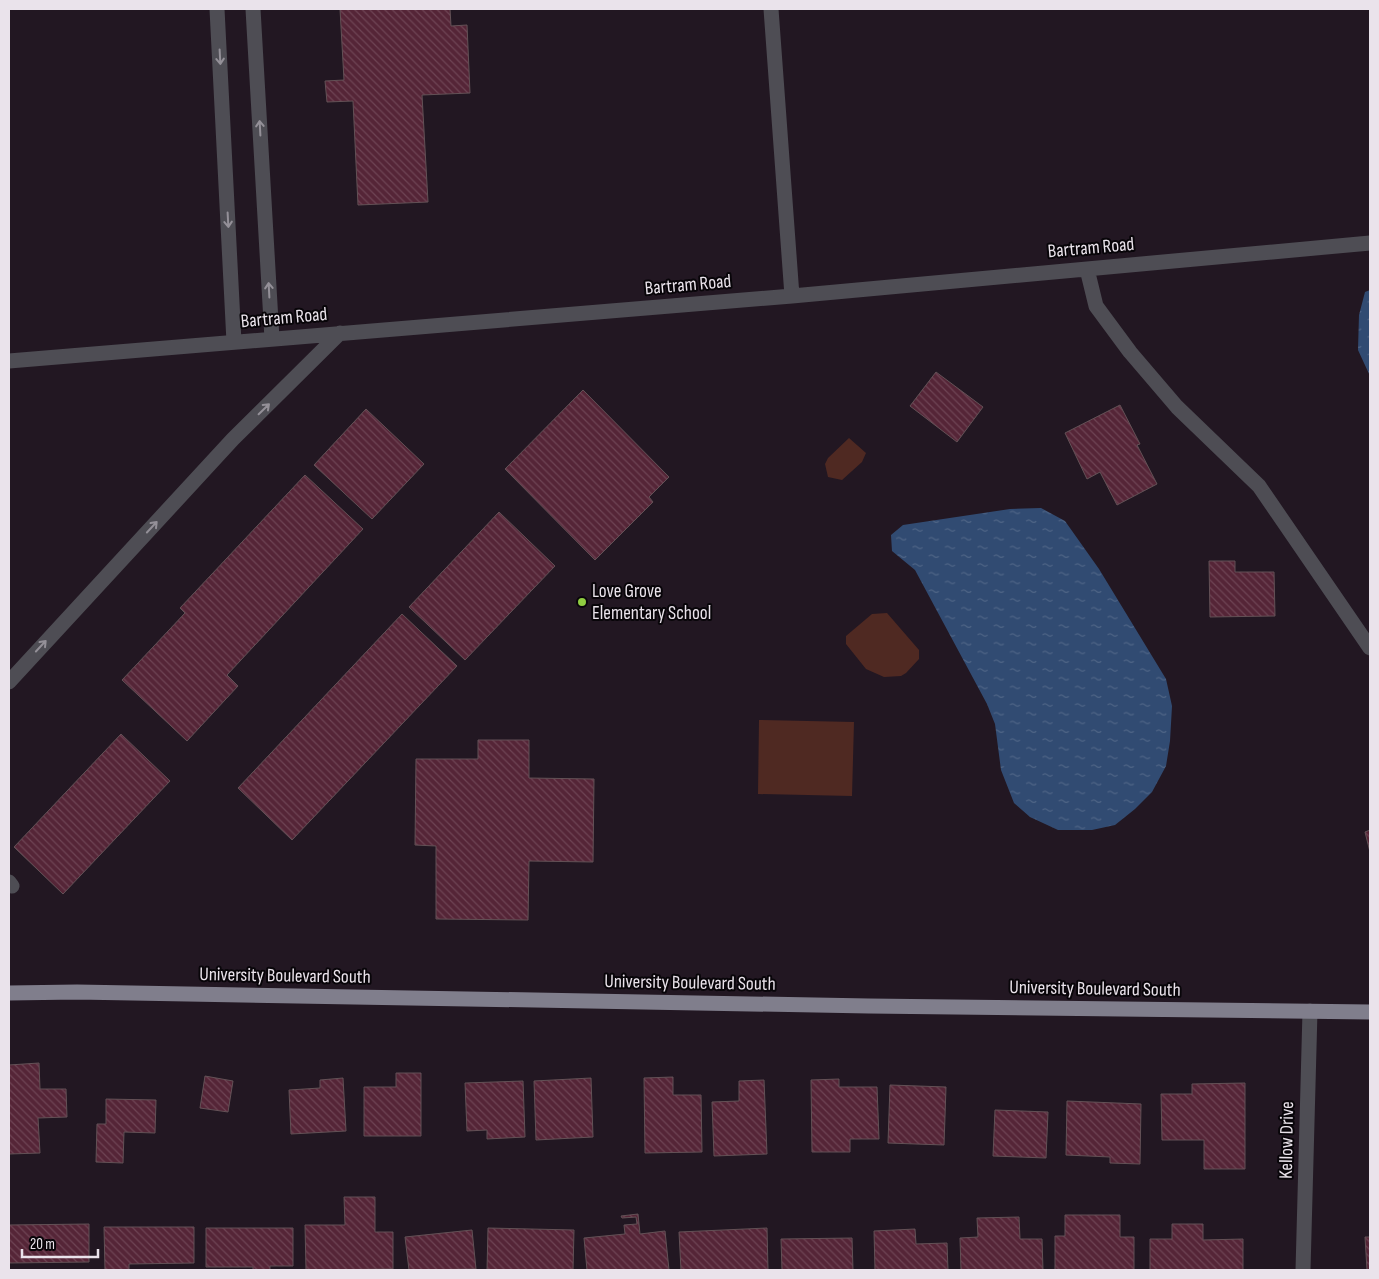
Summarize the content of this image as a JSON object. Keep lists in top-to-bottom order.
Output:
{
  "streets": {
    "main road": ["University Boulevard South"],
    "street": ["Bartram Road", "Kellow Drive"]
  },
  "crossings": [
    ["University Boulevard South", "Kellow Drive"]
  ],
  "places": ["Love Grove Elementary School"],
  "scale_bar": "20 m"
}
